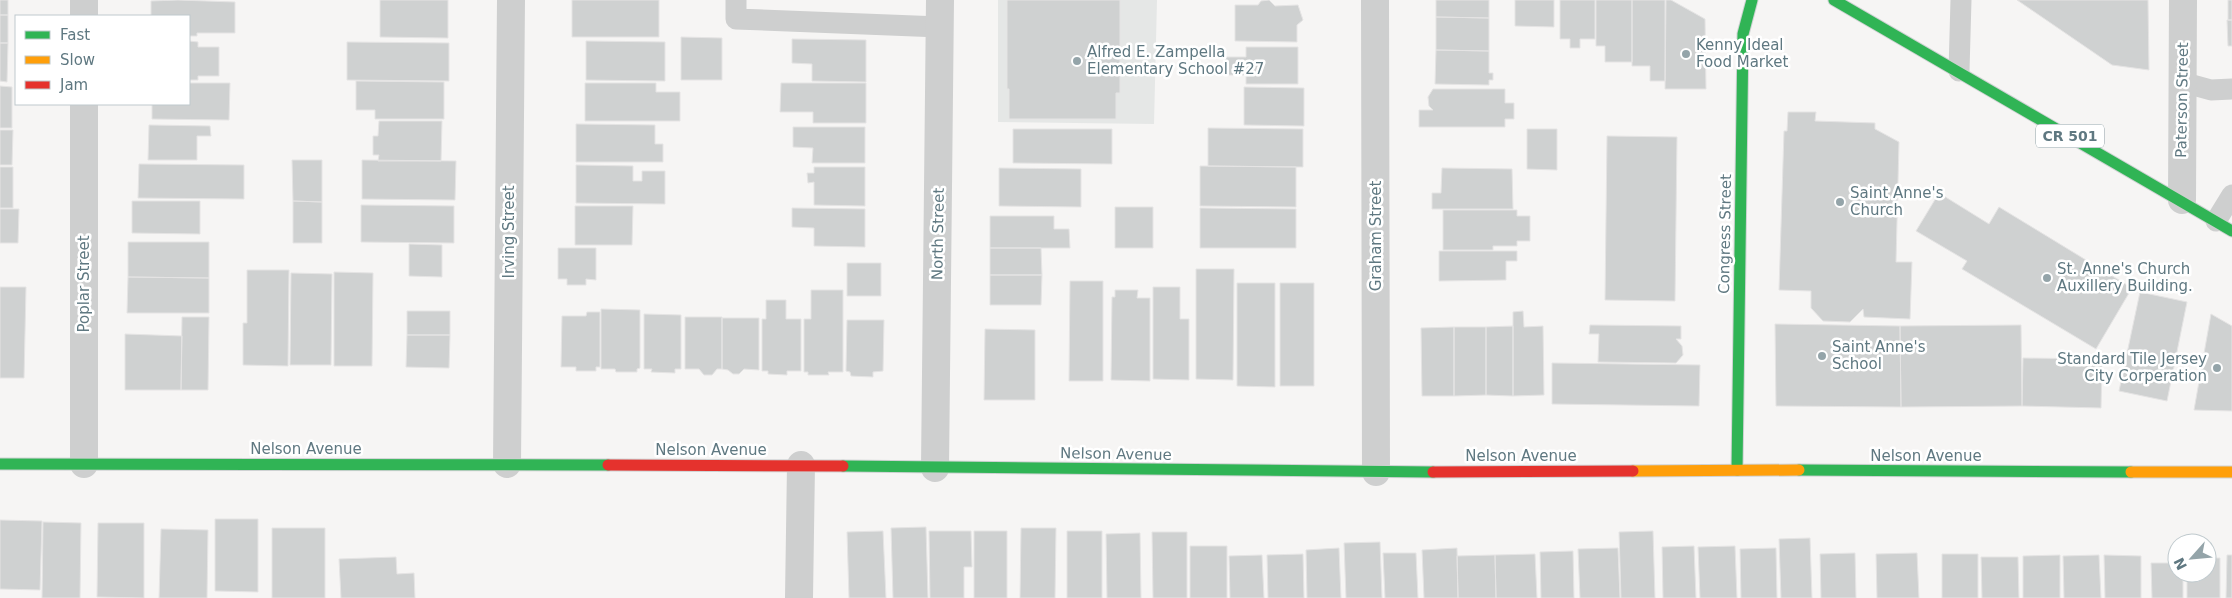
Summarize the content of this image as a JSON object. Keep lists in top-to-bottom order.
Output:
{
  "streets": {
    "street": [
      "Paterson Street",
      "CR 501",
      "Irving Street",
      "North Street",
      "Congress Street",
      "Graham Street",
      "Poplar Street",
      "Nelson Avenue"
    ]
  },
  "crossings": [
    ["Paterson Street", "CR 501"],
    ["Irving Street", "Nelson Avenue"],
    ["North Street", "Nelson Avenue"],
    ["Congress Street", "Nelson Avenue"],
    ["Graham Street", "Nelson Avenue"],
    ["Poplar Street", "Nelson Avenue"]
  ],
  "places": [
    "Kenny Ideal Food Market",
    "Alfred E. Zampella Elementary School #27",
    "Saint Anne's Church",
    "St. Anne's Church Auxillery Building.",
    "Saint Anne's School",
    "Standard Tile Jersey City Corperation"
  ],
  "legend": ["Fast", "Slow", "Jam"],
  "north": "bottom left"
}
